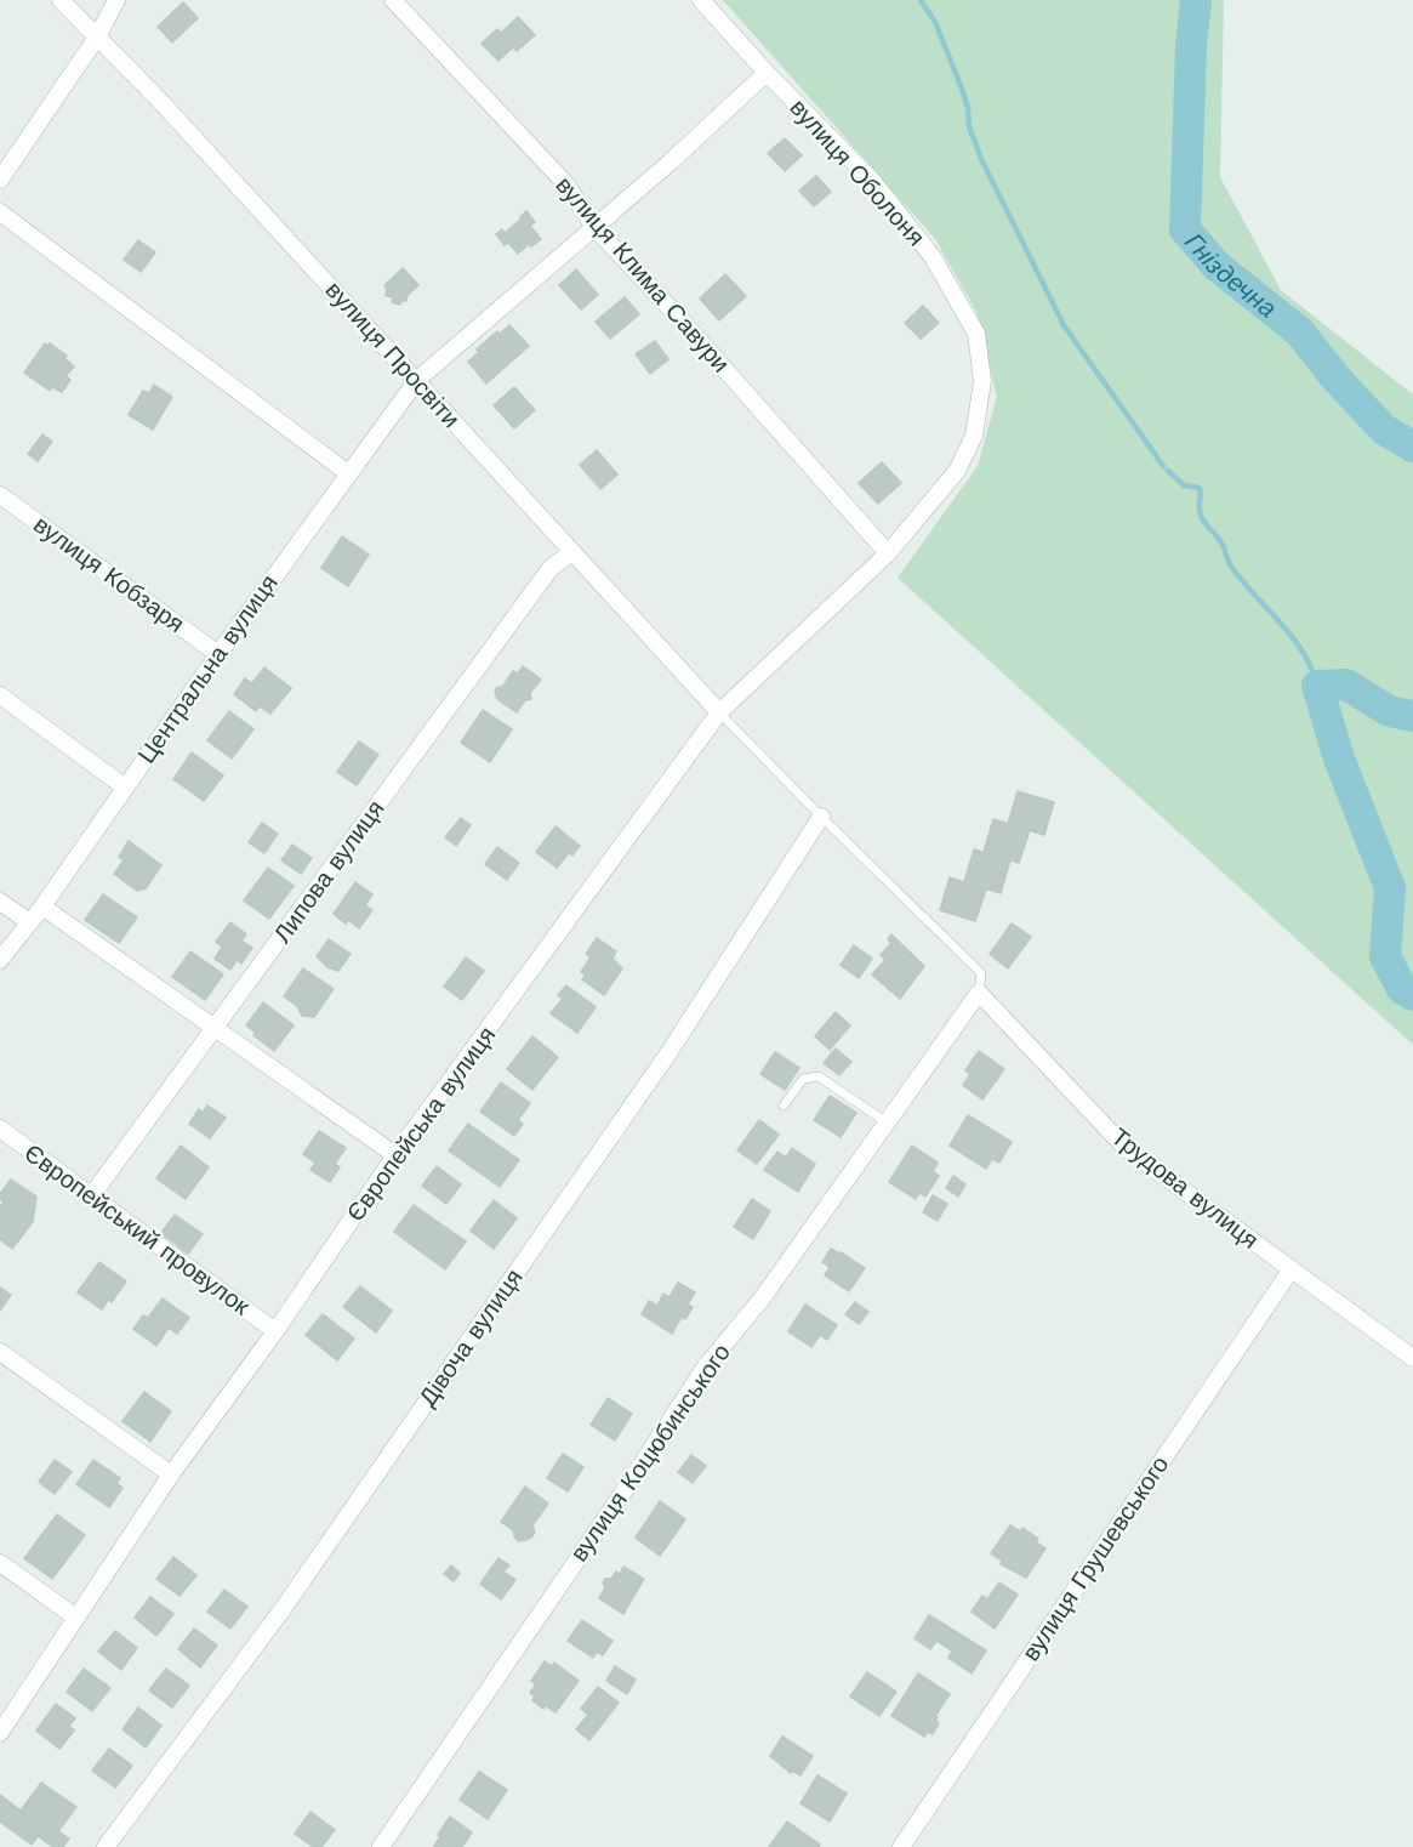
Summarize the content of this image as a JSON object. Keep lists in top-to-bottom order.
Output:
{
  "streets": {
    "street": [
      "вулиця Оболоня",
      "вулиця Клима Савури",
      "вулиця Просвіти",
      "вулиця Кобзаря",
      "Центральна вулиця",
      "Липова вулиця",
      "Європейська вулиця",
      "Трудова вулиця",
      "Європейський провулок",
      "Дівоча вулиця",
      "вулиця Коцюбинського",
      "вулиця Грушевського"
    ]
  },
  "crossings": [
    ["вулиця Оболоня", "вулиця Клима Савури"],
    ["вулиця Оболоня", "Центральна вулиця"],
    ["вулиця Оболоня", "Європейська вулиця"],
    ["вулиця Клима Савури", "Центральна вулиця"],
    ["вулиця Клима Савури", "Європейська вулиця"],
    ["вулиця Просвіти", "Центральна вулиця"],
    ["вулиця Просвіти", "Липова вулиця"],
    ["вулиця Просвіти", "Європейська вулиця"],
    ["вулиця Кобзаря", "Центральна вулиця"],
    ["Липова вулиця", "Європейський провулок"],
    ["Європейська вулиця", "Європейський провулок"],
    ["Трудова вулиця", "вулиця Коцюбинського"],
    ["Трудова вулиця", "вулиця Грушевського"]
  ],
  "water": ["Гніздечна"]
}
